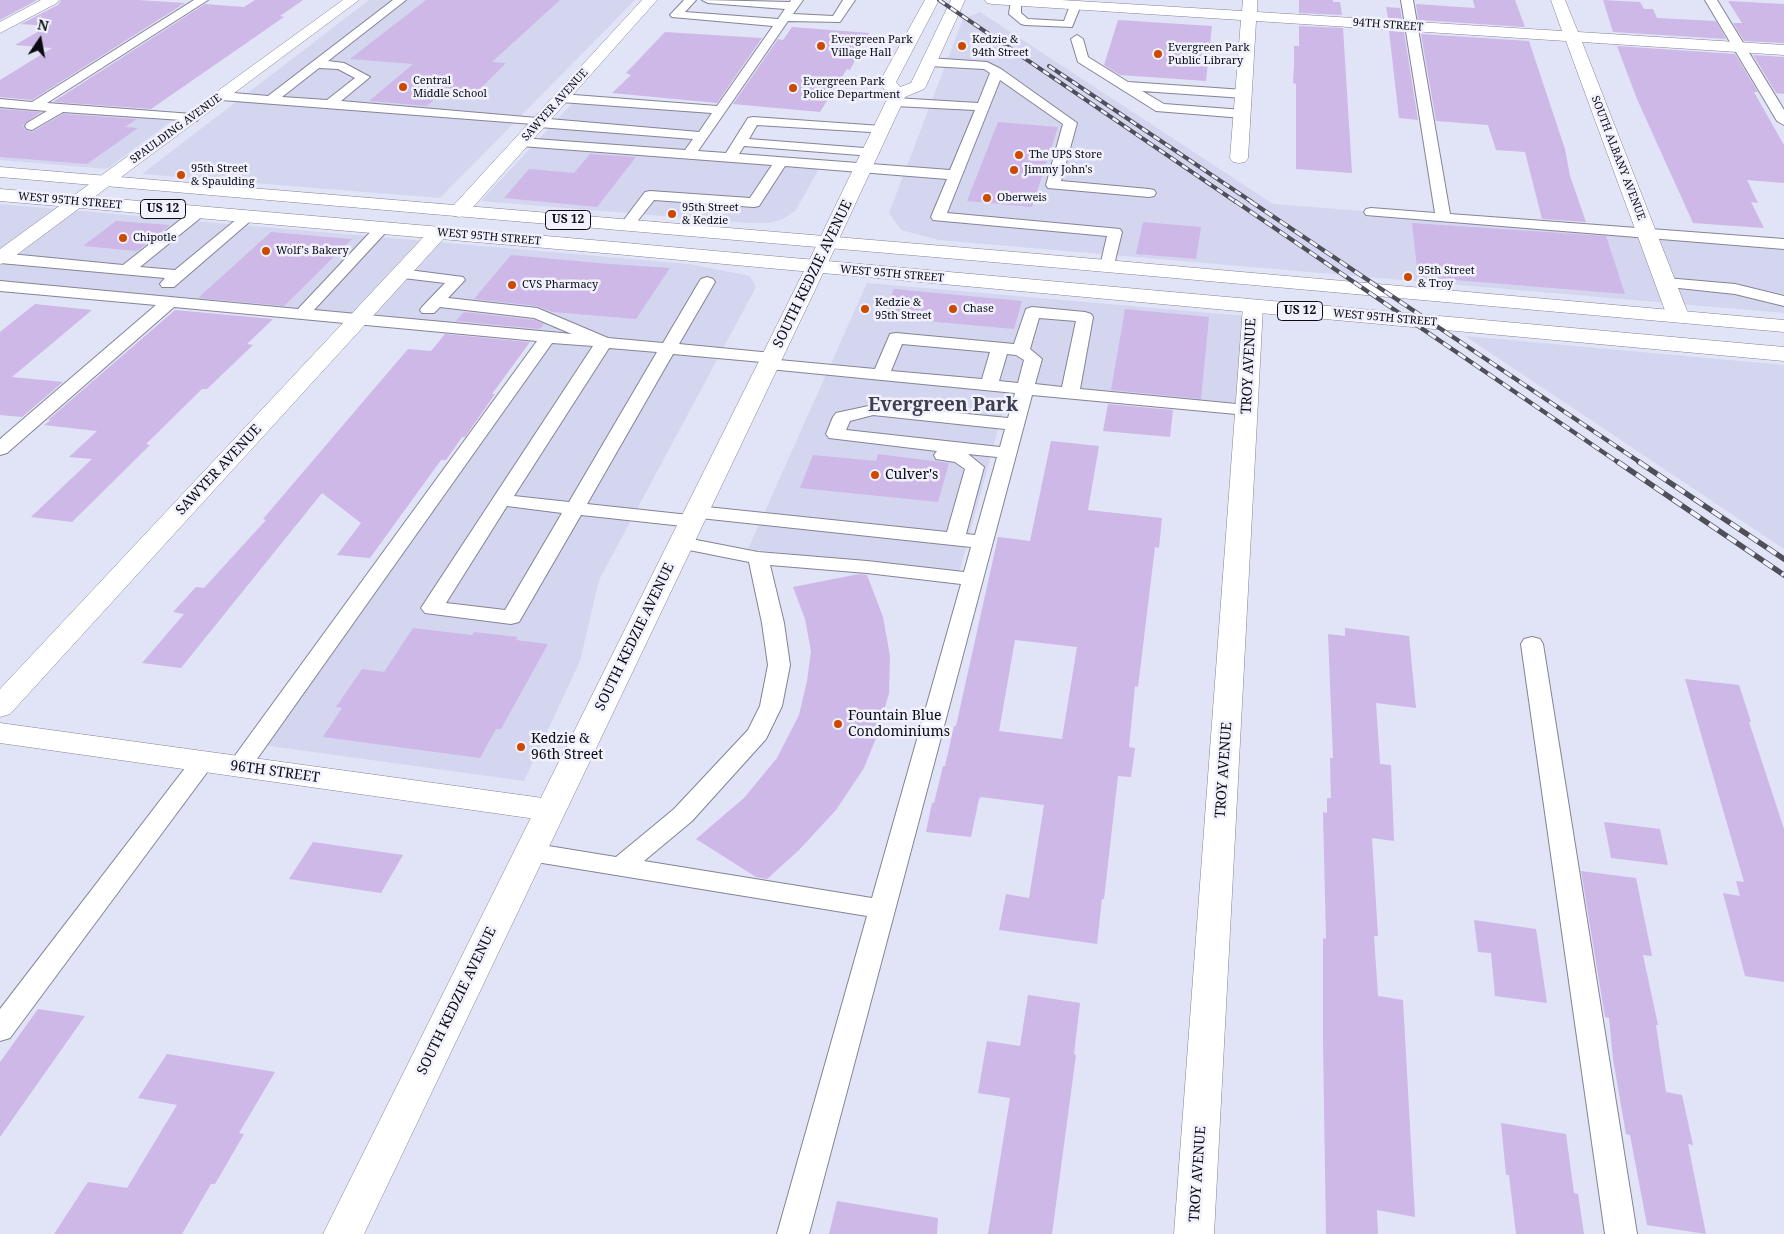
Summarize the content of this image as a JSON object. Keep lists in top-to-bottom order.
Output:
{
  "streets": {
    "street": [
      "94TH STREET",
      "SAWYER AVENUE",
      "SPAULDING AVENUE",
      "SOUTH ALBANY AVENUE",
      "WEST 95TH STREET",
      "US 12",
      "SOUTH KEDZIE AVENUE",
      "TROY AVENUE",
      "96TH STREET"
    ]
  },
  "crossings": [
    ["94TH STREET", "SOUTH ALBANY AVENUE"],
    ["SAWYER AVENUE", "WEST 95TH STREET"],
    ["SPAULDING AVENUE", "WEST 95TH STREET"],
    ["SOUTH ALBANY AVENUE", "WEST 95TH STREET"],
    ["WEST 95TH STREET", "SOUTH KEDZIE AVENUE"],
    ["WEST 95TH STREET", "TROY AVENUE"],
    ["SOUTH KEDZIE AVENUE", "96TH STREET"]
  ],
  "districts": ["Evergreen Park"],
  "places": [
    "Evergreen Park Village Hall",
    "Kedzie & 94th Street",
    "Evergreen Park Public Library",
    "Central Middle School",
    "Evergreen Park Police Department",
    "The UPS Store",
    "Jimmy John's",
    "95th Street & Spaulding",
    "Oberweis",
    "95th Street & Kedzie",
    "Chipotle",
    "Wolf's Bakery",
    "95th Street & Troy",
    "CVS Pharmacy",
    "Kedzie & 95th Street",
    "Chase",
    "Culver's",
    "Fountain Blue Condominiums",
    "Kedzie & 96th Street"
  ],
  "north": "top"
}
